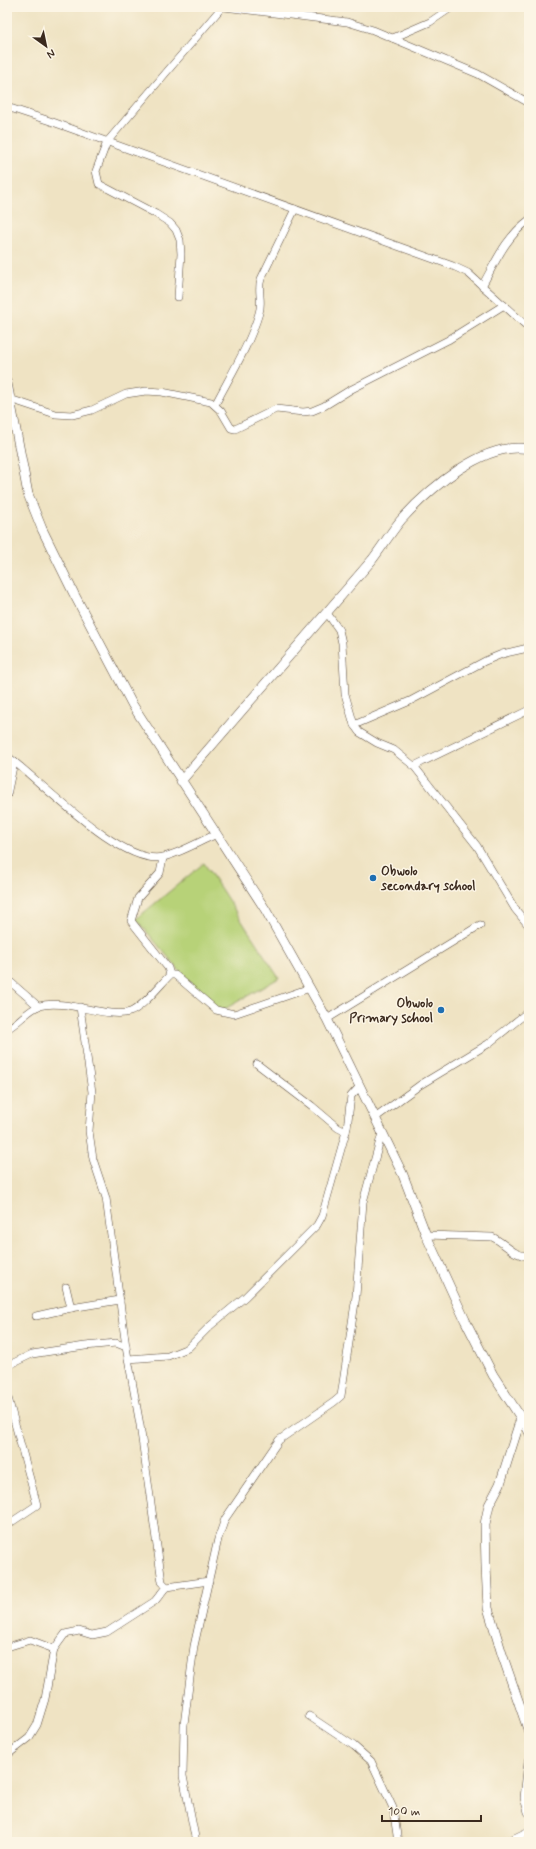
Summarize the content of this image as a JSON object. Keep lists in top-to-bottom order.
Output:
{
  "places": ["Obwolo secondary school", "Obwolo Primary school"],
  "scale_bar": "100 m",
  "north": "bottom right"
}
